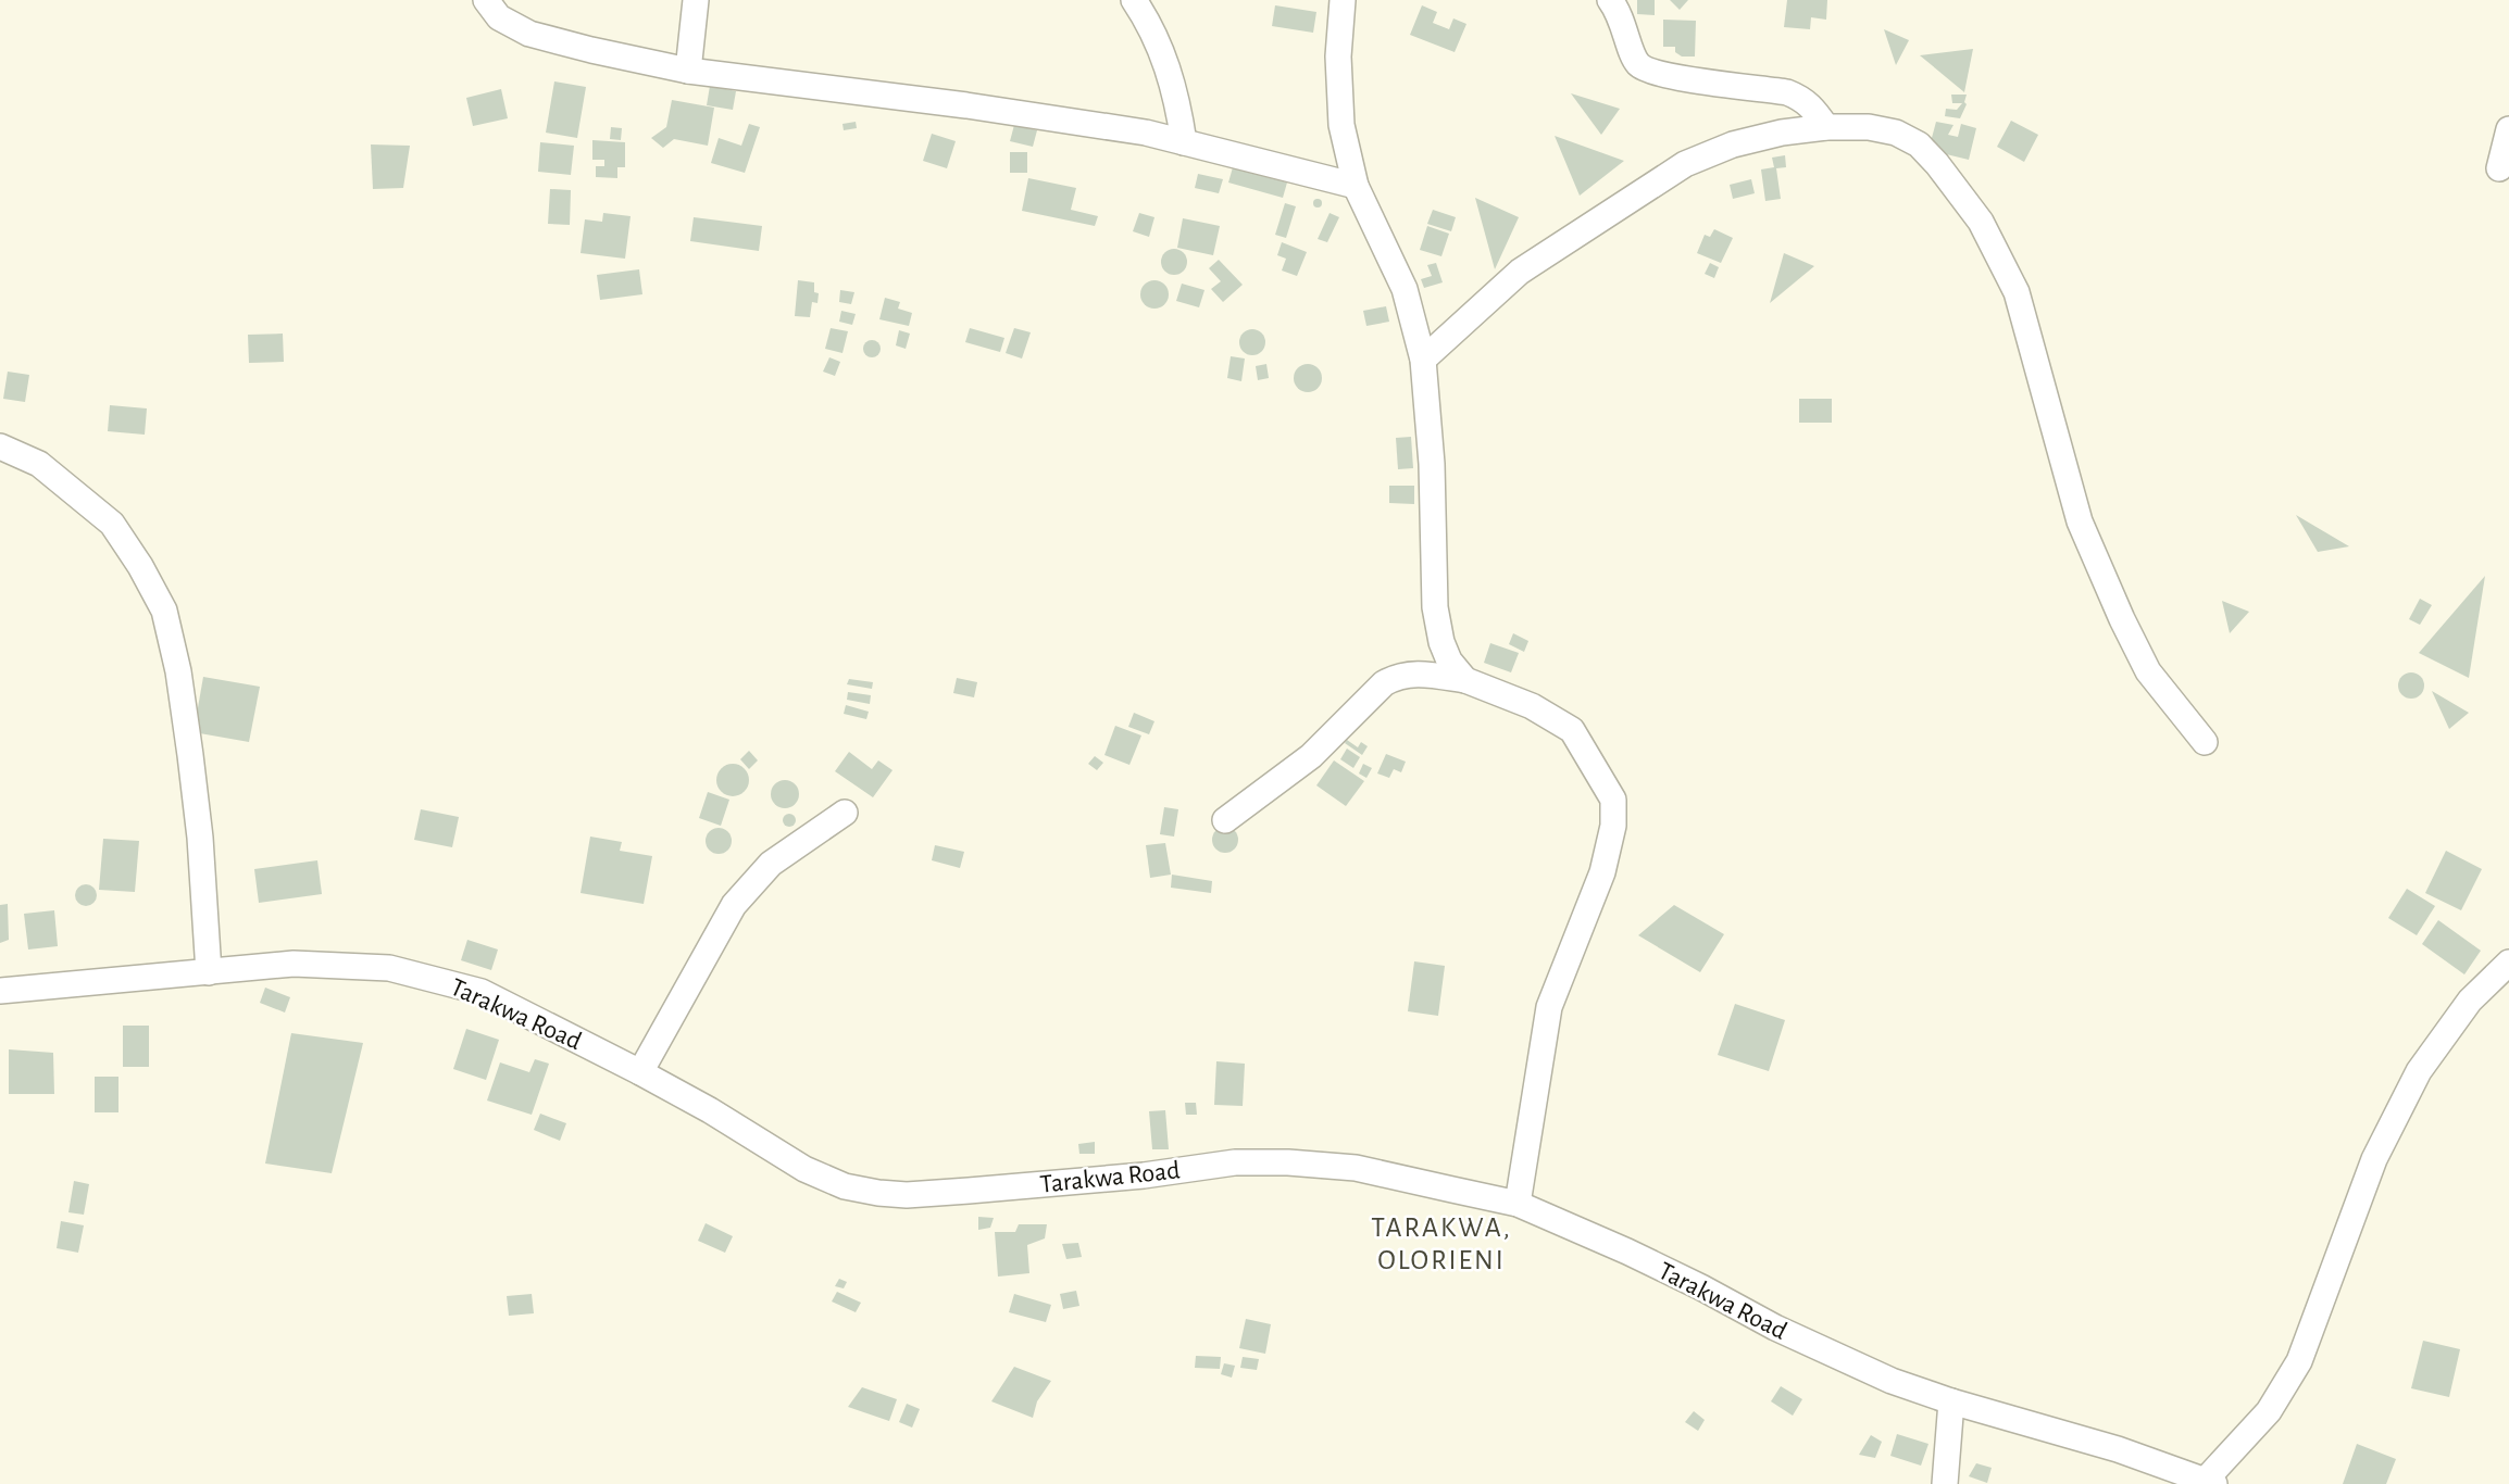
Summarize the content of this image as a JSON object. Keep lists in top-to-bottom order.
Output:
{
  "streets": {
    "street": ["Tarakwa Road"]
  },
  "districts": ["TARAKWA, OLORIENI"]
}
